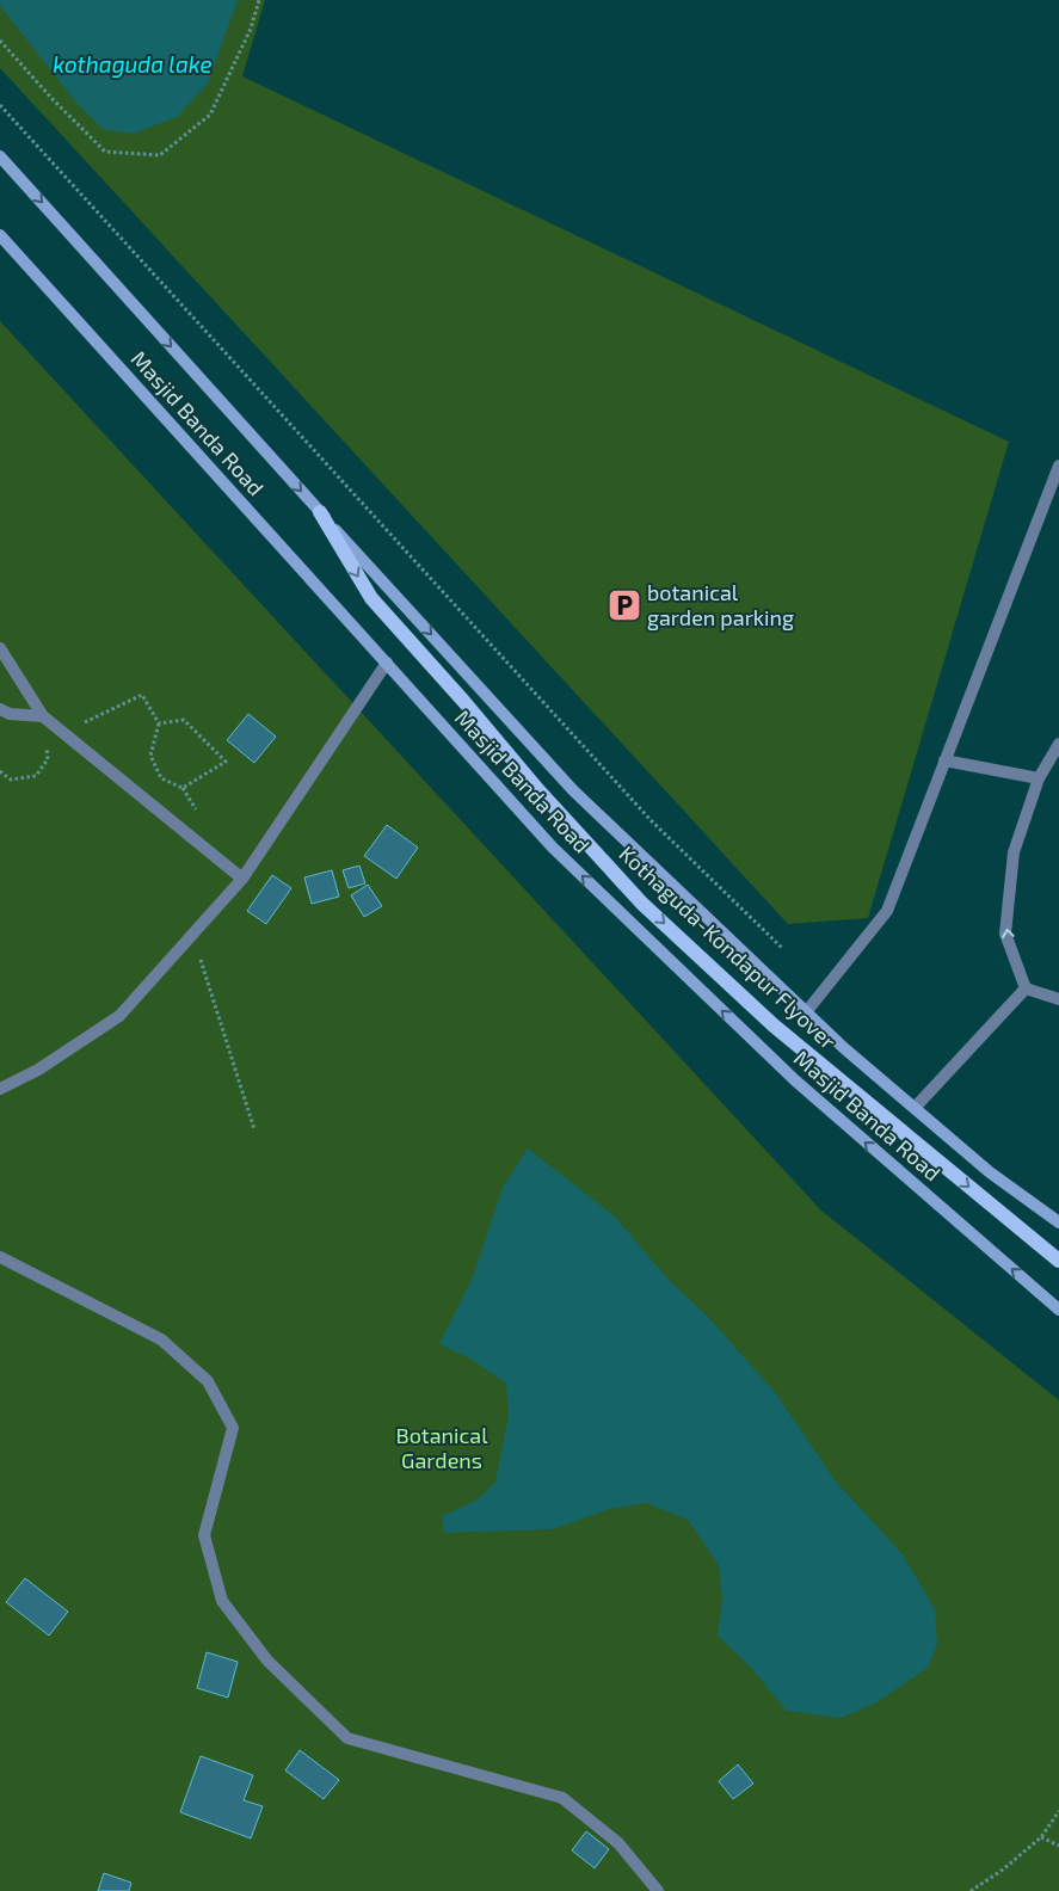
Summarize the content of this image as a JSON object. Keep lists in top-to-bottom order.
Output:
{
  "streets": {
    "main road": ["Masjid Banda Road", "Kothaguda-Kondapur Flyover"]
  },
  "crossings": [
    ["Masjid Banda Road", "Kothaguda-Kondapur Flyover"]
  ],
  "one_way": ["Kothaguda-Kondapur Flyover"],
  "water": ["kothaguda lake"],
  "parks": ["Botanical Gardens"],
  "places": {
    "parking": ["botanical garden parking"]
  }
}
